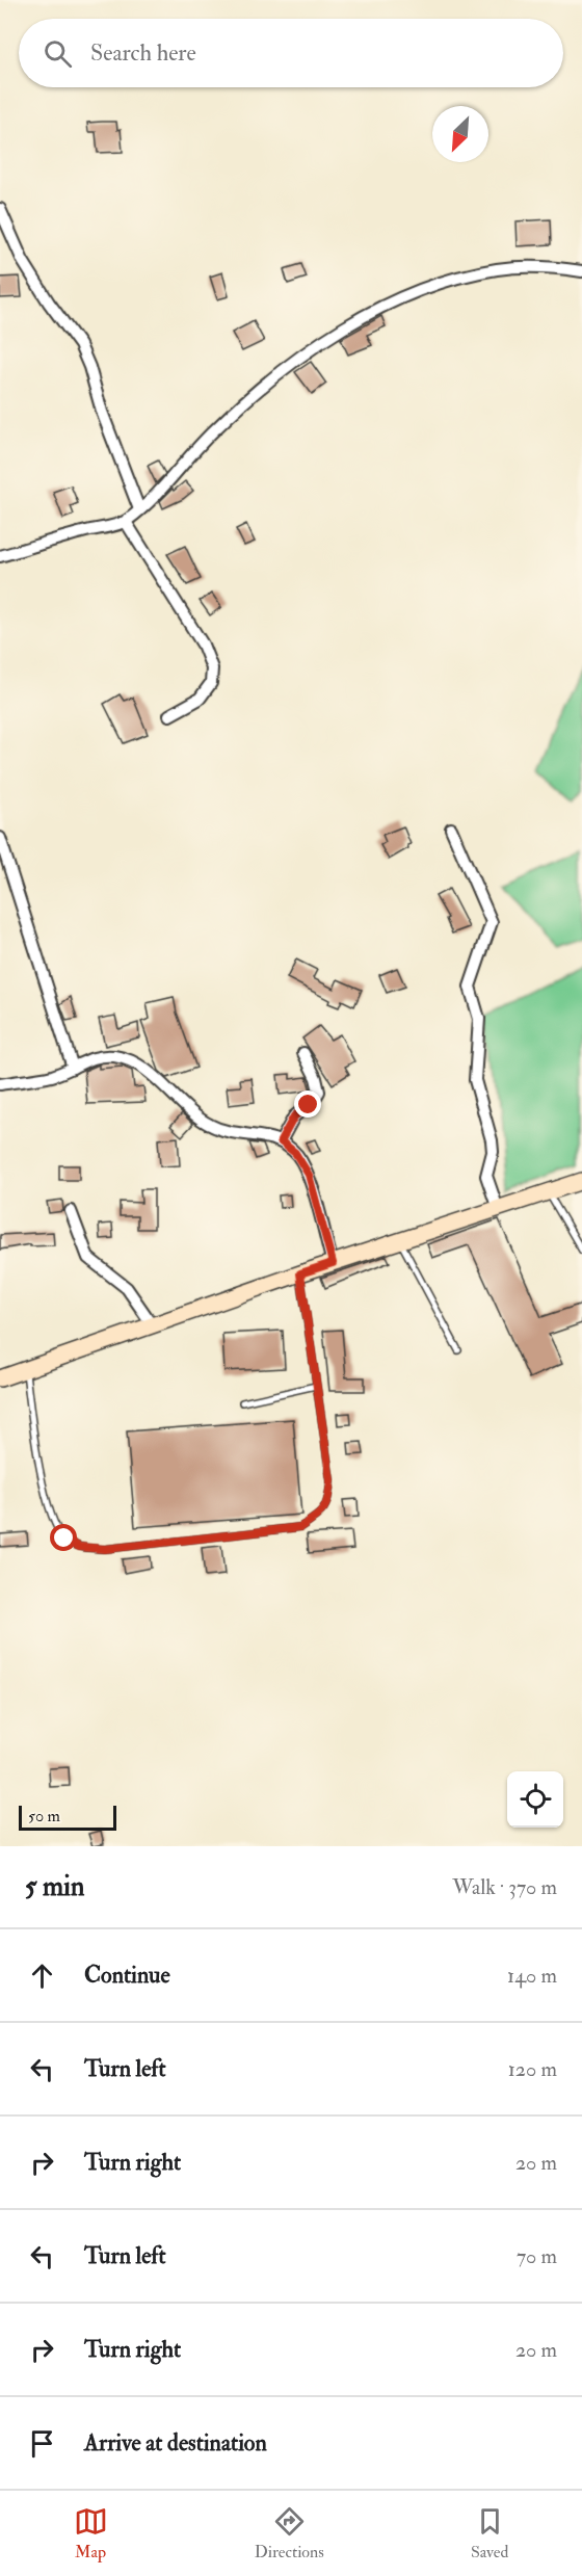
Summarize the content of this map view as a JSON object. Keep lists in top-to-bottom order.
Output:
{
  "scale_bar": "50 m",
  "north": "bottom left",
  "page": {
    "search": "Search here",
    "scale": "50 m",
    "heading": ["5 min", "Walk · 370 m"],
    "list": [
      ["Continue", "140 m"],
      ["Turn left", "120 m"],
      ["Turn right", "20 m"],
      ["Turn left", "70 m"],
      ["Turn right", "20 m"],
      "Arrive at destination"
    ],
    "nav": ["Map", "Directions", "Saved"]
  }
}
